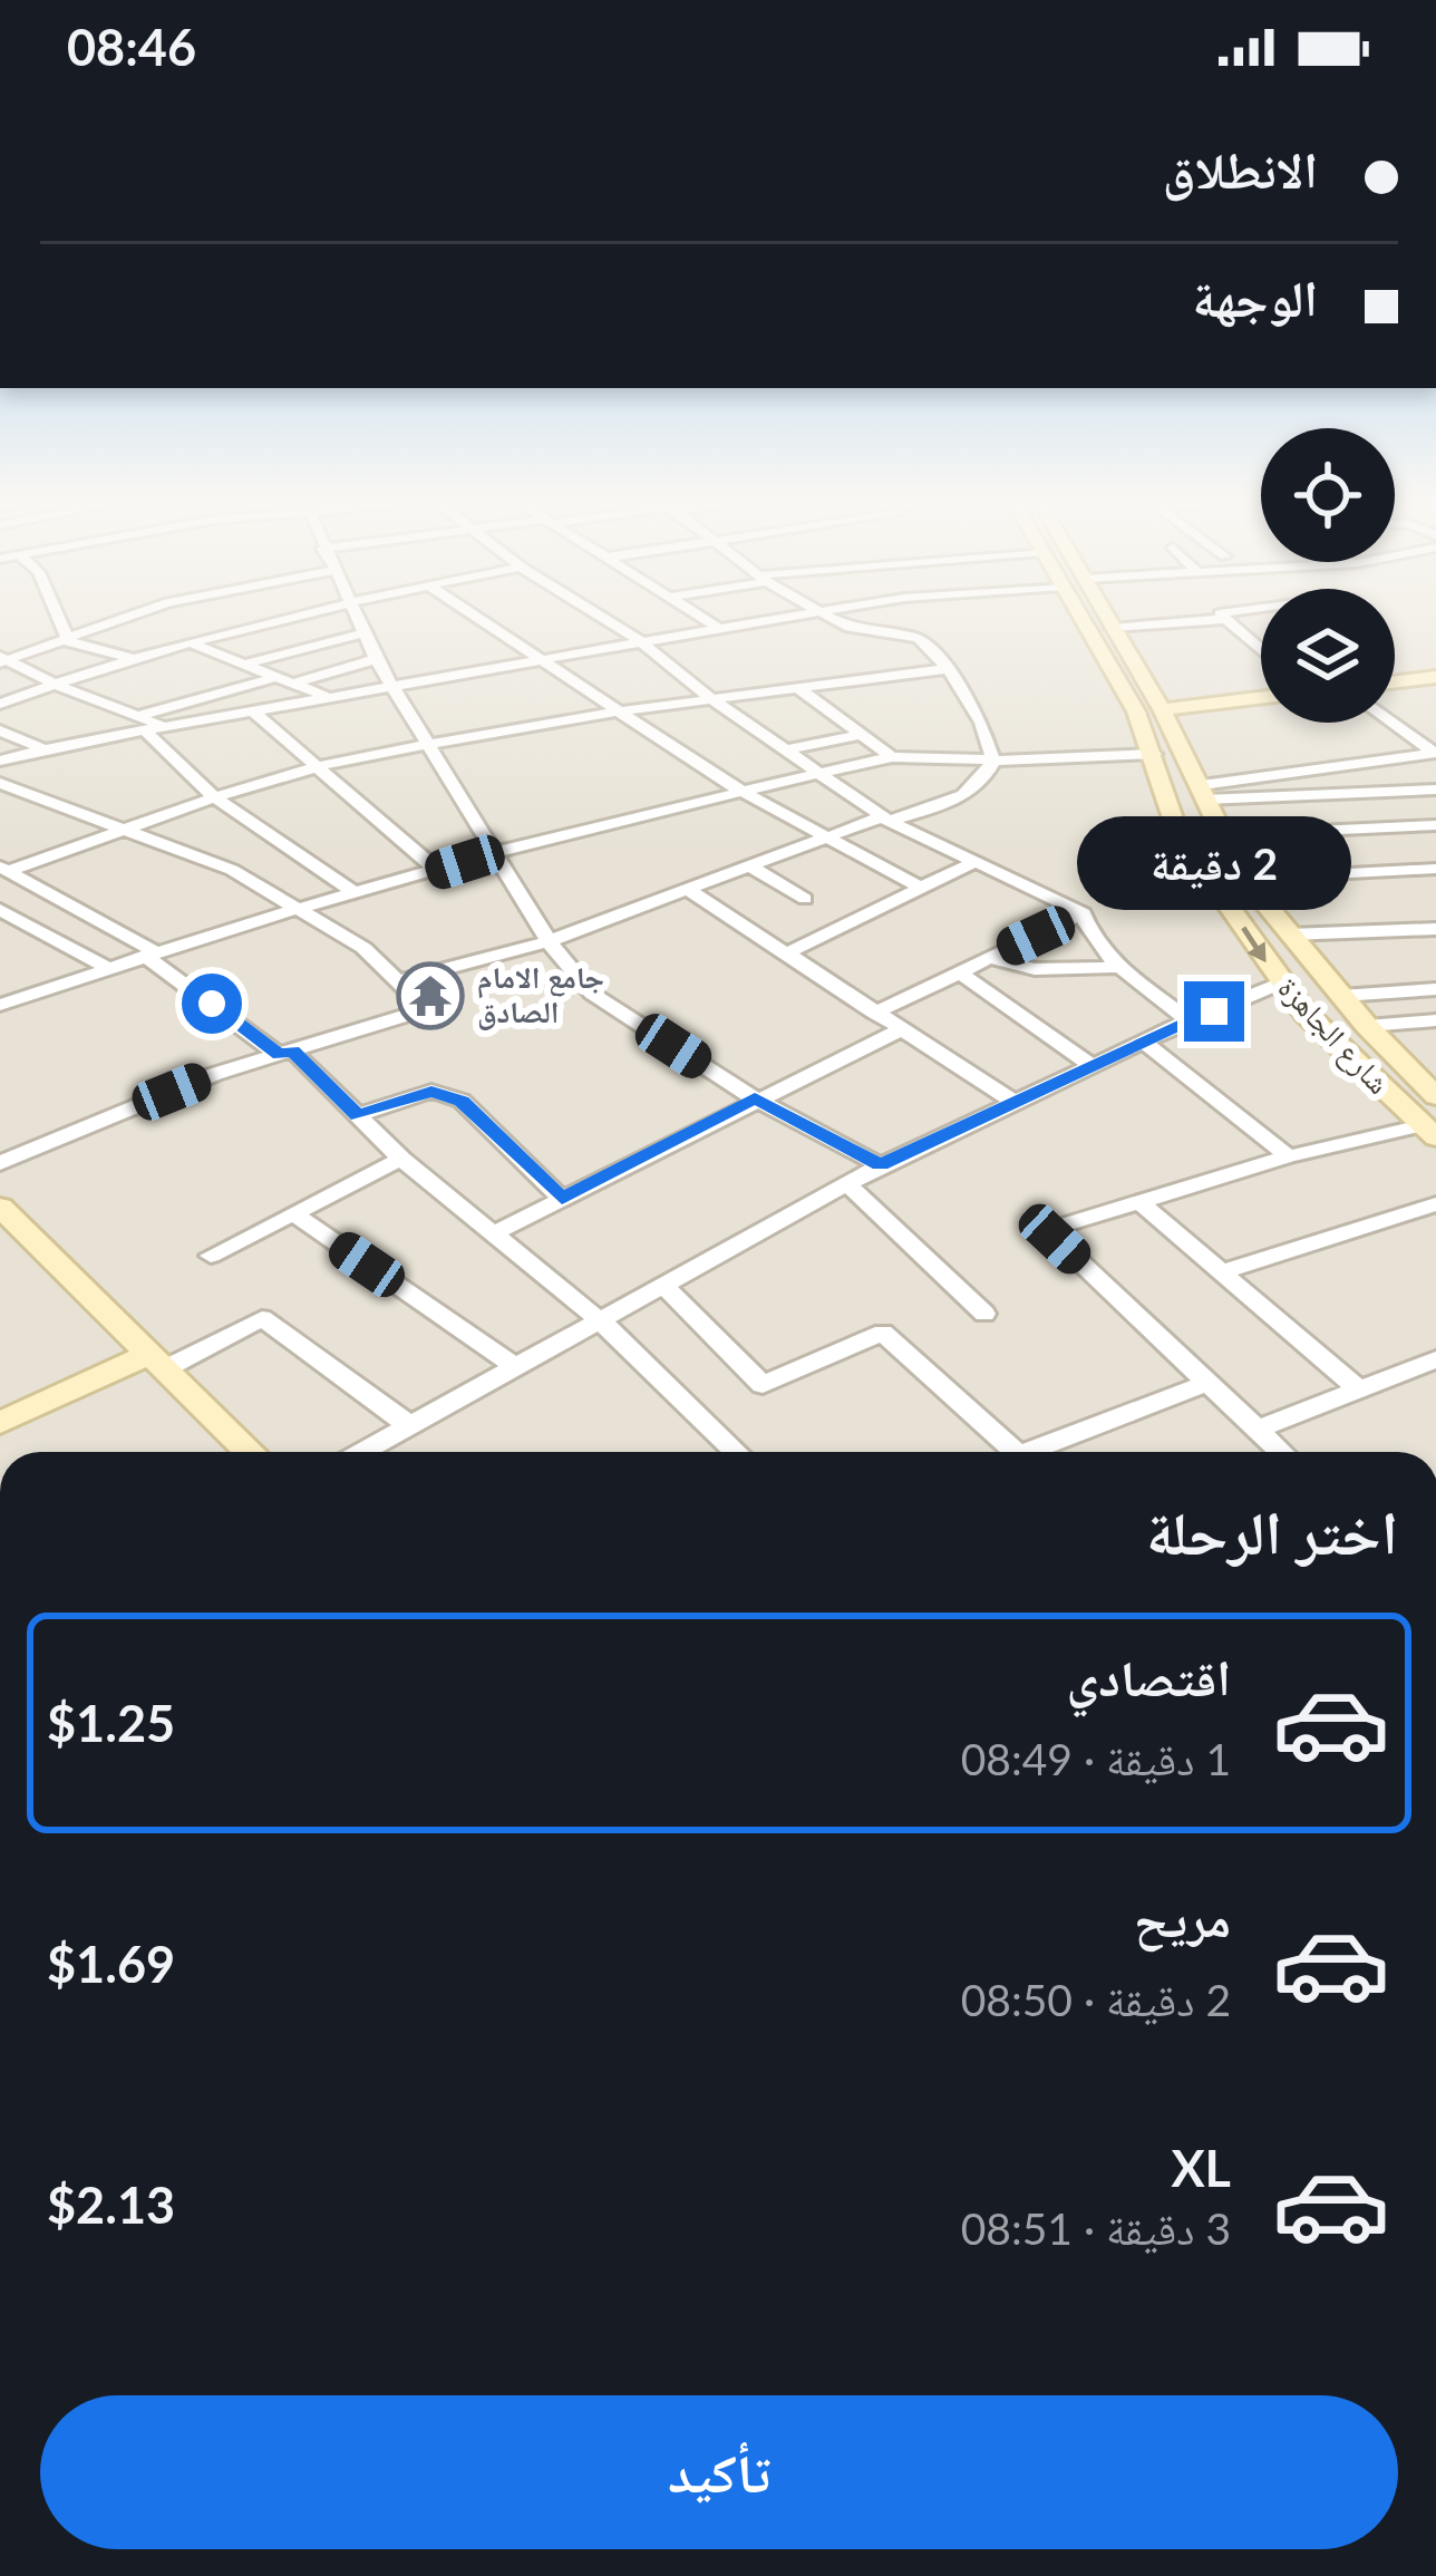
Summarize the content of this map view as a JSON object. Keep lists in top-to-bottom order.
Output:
{
  "streets": {
    "street": ["شارع الجاهزة"]
  },
  "places": {
    "temple": ["جامع الامام الصادق"]
  },
  "page": {
    "status": "08:46",
    "banner": ["الانطلاق", "الوجهة"],
    "bubble": "2 دقيقة",
    "heading": "اختر الرحلة",
    "list": [
      {
        "name": "اقتصادي",
        "note": "1 دقيقة · 08:49",
        "value": "$1.25"
      },
      {
        "name": "مريح",
        "note": "2 دقيقة · 08:50",
        "value": "$1.69"
      },
      {
        "name": "XL",
        "note": "3 دقيقة · 08:51",
        "value": "$2.13"
      }
    ],
    "buttons": "تأكيد"
  }
}
